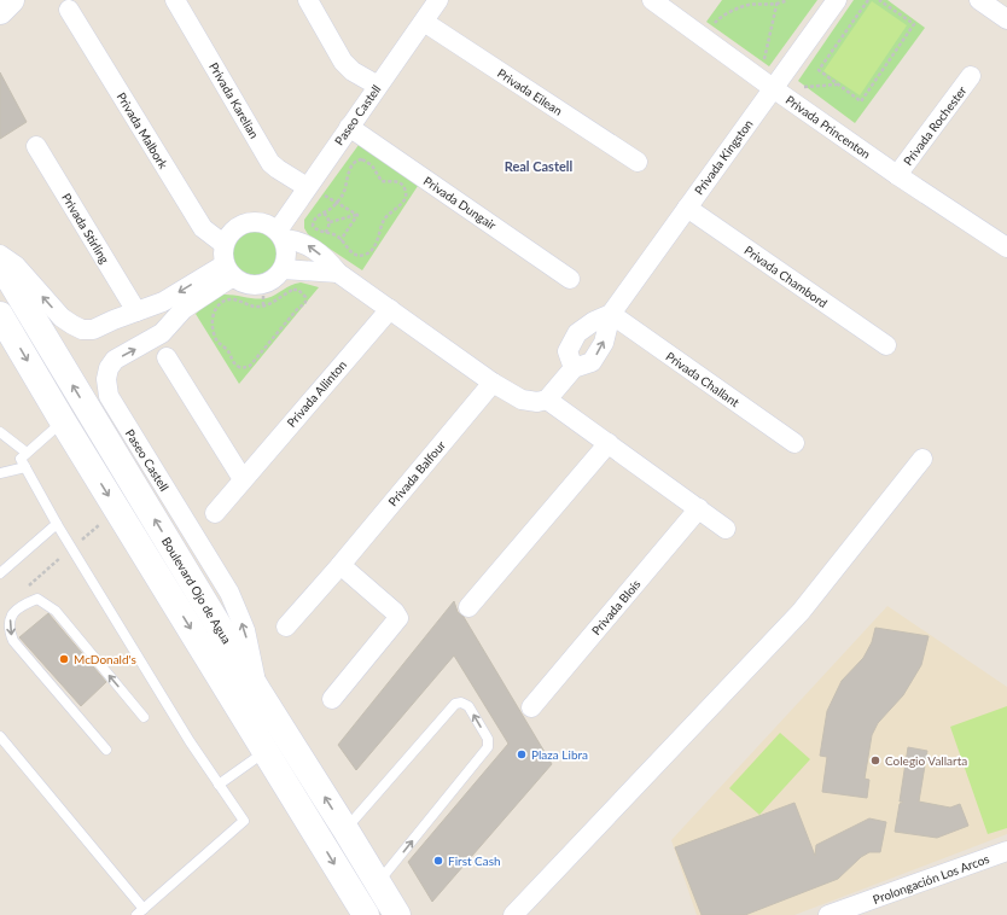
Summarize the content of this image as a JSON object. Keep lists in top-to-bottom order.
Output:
{
  "streets": {
    "main road": ["Boulevard Ojo de Agua"],
    "street": [
      "Privada Eilean",
      "Privada Karelian",
      "Paseo Castell",
      "Privada Rochester",
      "Privada Princenton",
      "Privada Malbork",
      "Privada Kingston",
      "Privada Dungair",
      "Privada Stirling",
      "Privada Chambord",
      "Privada Challant",
      "Privada Allinton",
      "Privada Balfour",
      "Privada Blois",
      "Prolongación Los Arcos"
    ]
  },
  "crossings": [
    ["Privada Eilean", "Paseo Castell"],
    ["Privada Karelian", "Paseo Castell"],
    ["Paseo Castell", "Privada Malbork"],
    ["Paseo Castell", "Privada Dungair"],
    ["Paseo Castell", "Boulevard Ojo de Agua"],
    ["Privada Rochester", "Privada Princenton"],
    ["Privada Princenton", "Privada Kingston"],
    ["Privada Kingston", "Privada Chambord"],
    ["Privada Kingston", "Privada Challant"]
  ],
  "one_way": ["Paseo Castell"],
  "districts": ["Real Castell"],
  "places": [
    "McDonald's",
    "Plaza Libra",
    "Colegio Vallarta",
    "First Cash"
  ]
}
